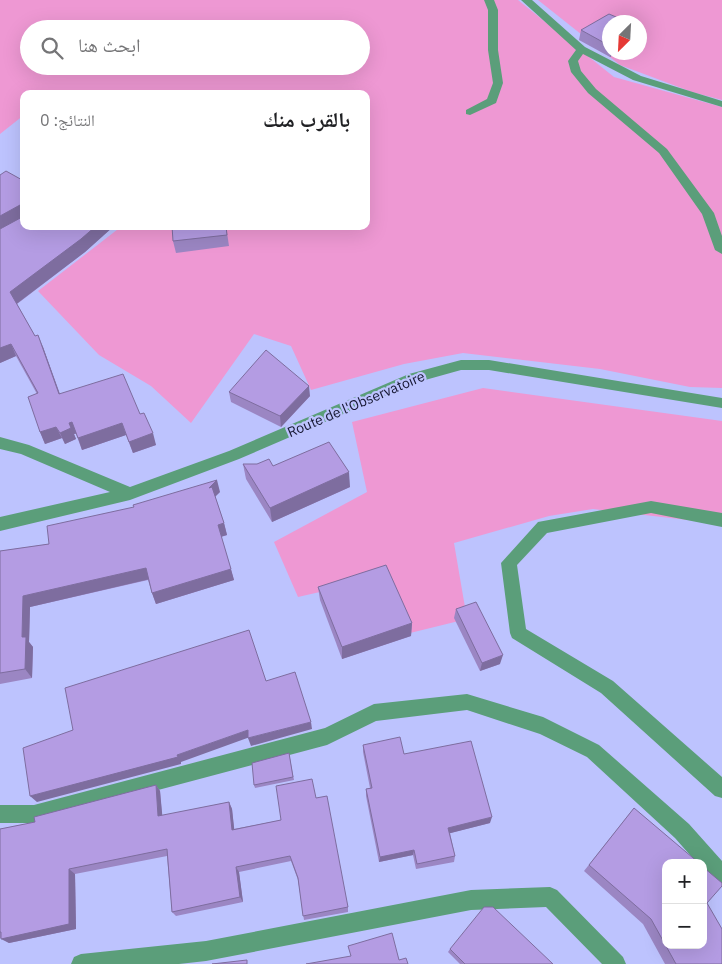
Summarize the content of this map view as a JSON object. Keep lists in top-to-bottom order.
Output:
{
  "streets": {
    "street": ["Route de l'Observatoire"]
  },
  "north": "bottom left",
  "page": {
    "search": "ابحث هنا",
    "heading": ["بالقرب منك", "النتائج: 0"],
    "map_buttons": ["+", "−"]
  }
}
